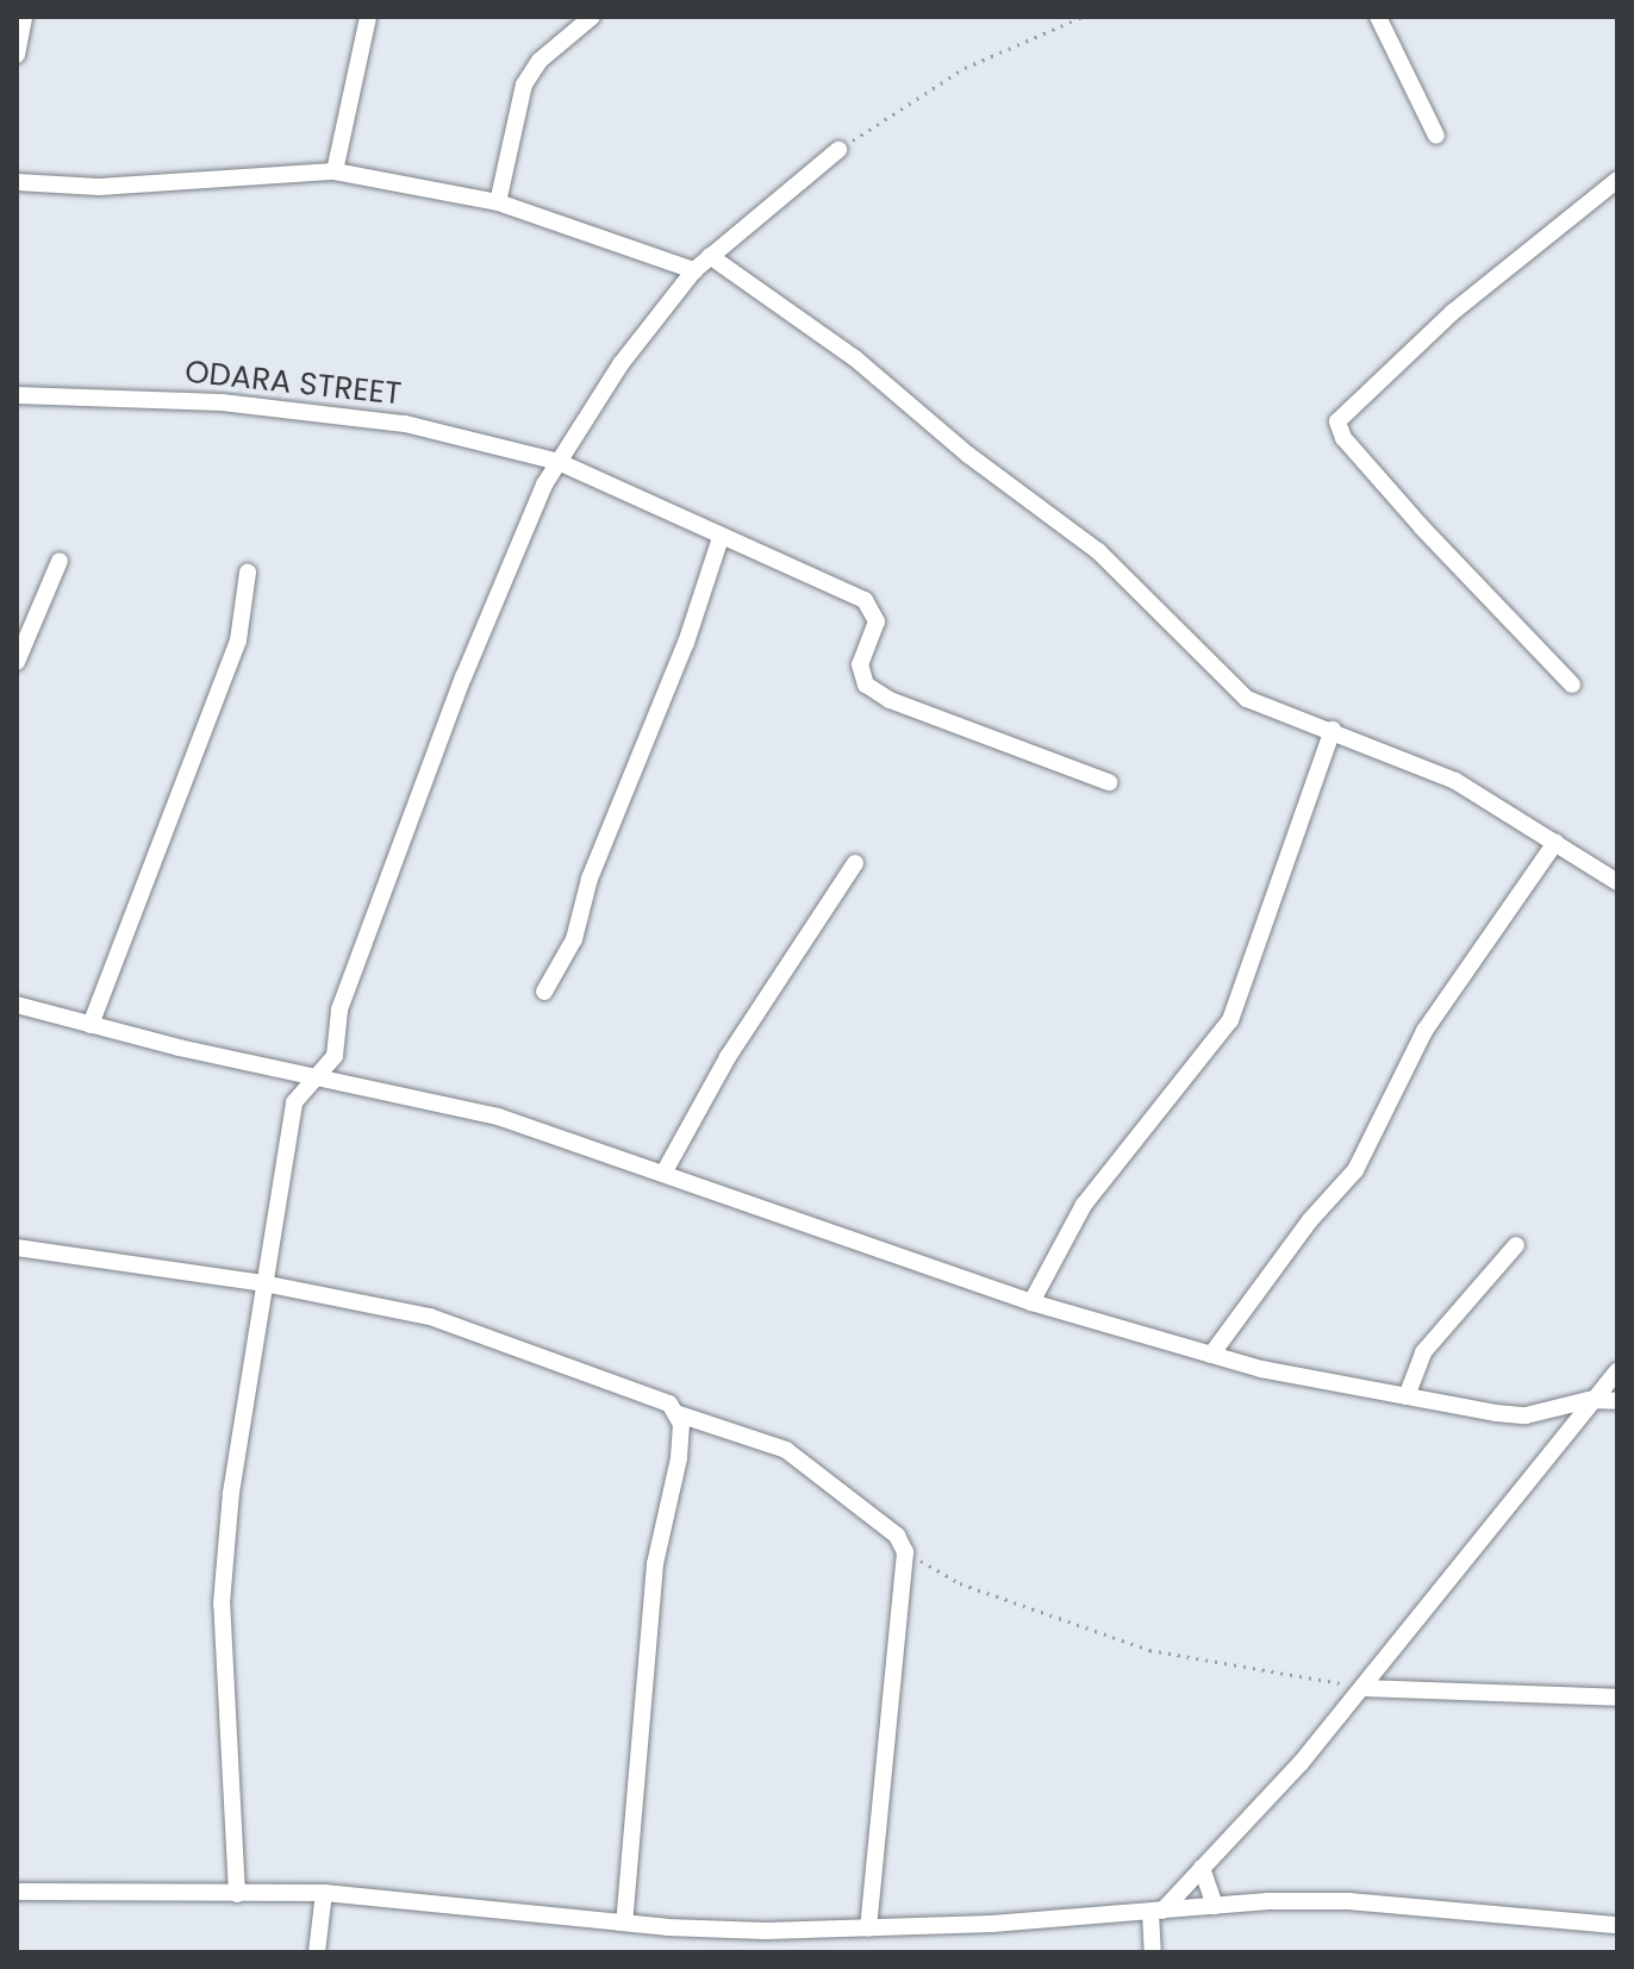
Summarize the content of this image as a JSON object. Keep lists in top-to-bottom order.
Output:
{
  "streets": {
    "street": ["ODARA STREET"]
  }
}
